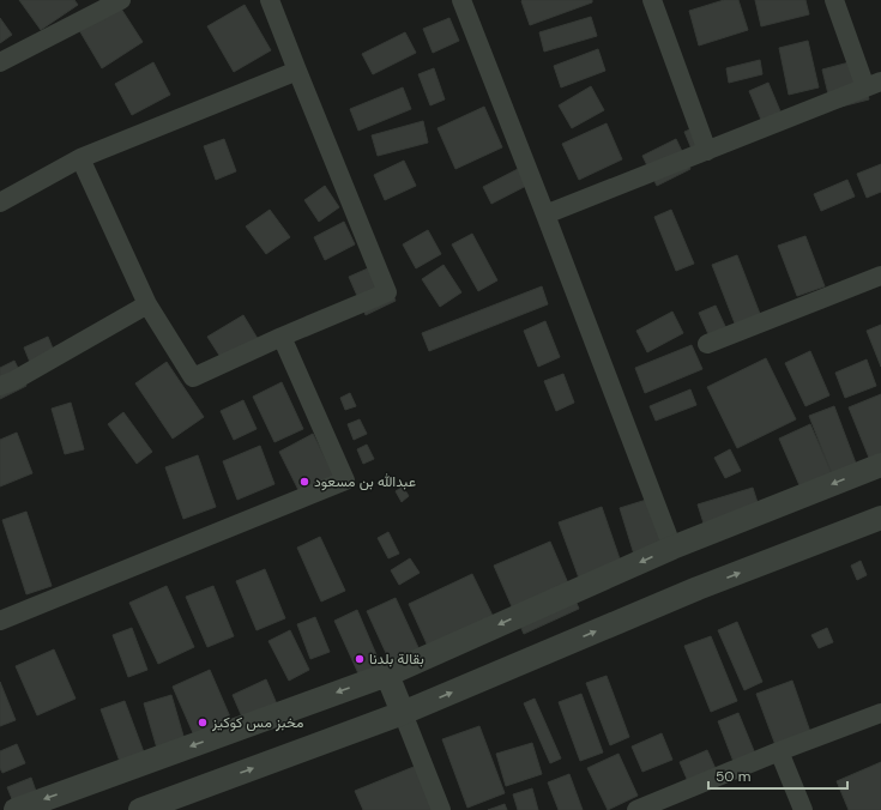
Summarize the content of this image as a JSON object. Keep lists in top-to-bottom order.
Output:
{
  "places": ["عبدالله بن مسعود", "بقالة بلدنا", "مخبز مس كوكيز"],
  "scale_bar": "50 m"
}
